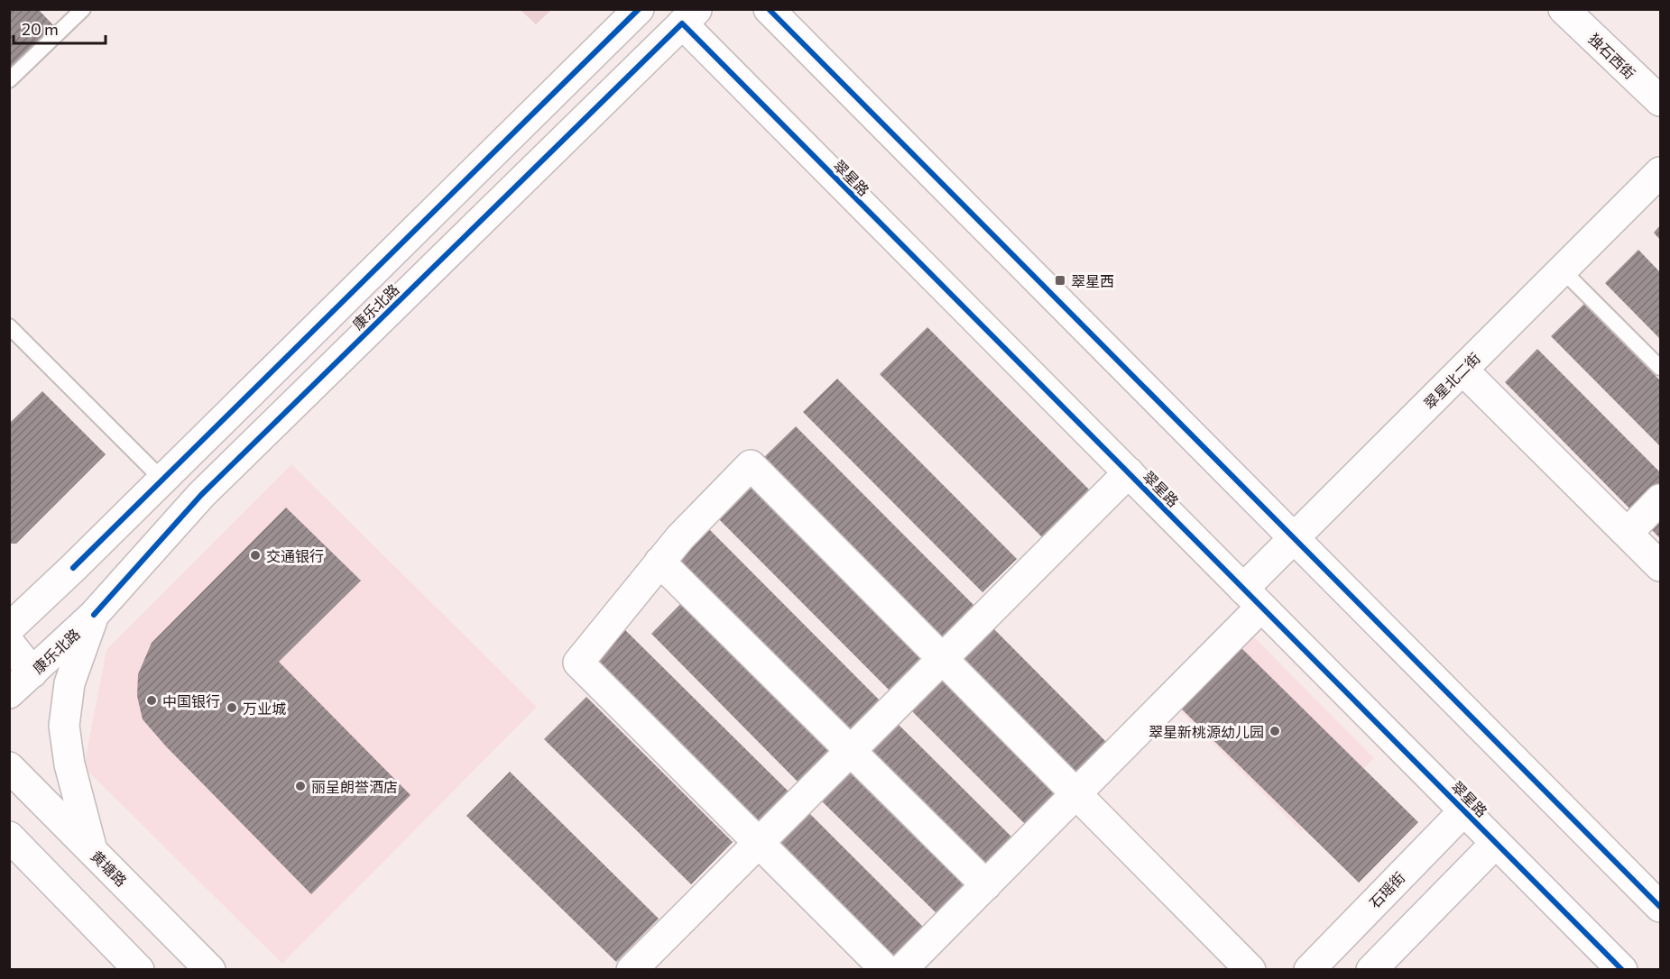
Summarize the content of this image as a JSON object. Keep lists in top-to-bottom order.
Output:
{
  "streets": {
    "street": [
      "独石西街",
      "翠星路",
      "康乐北路",
      "翠星北二街",
      "黄塘路",
      "石瑶街"
    ]
  },
  "crossings": [
    ["翠星路", "康乐北路"],
    ["翠星路", "翠星北二街"],
    ["翠星路", "石瑶街"]
  ],
  "places": {
    "transit": ["翠星西"],
    "other": [
      "交通银行",
      "中国银行",
      "万业城",
      "翠星新桃源幼儿园",
      "丽呈朗誉酒店"
    ]
  },
  "scale_bar": "20 m"
}
